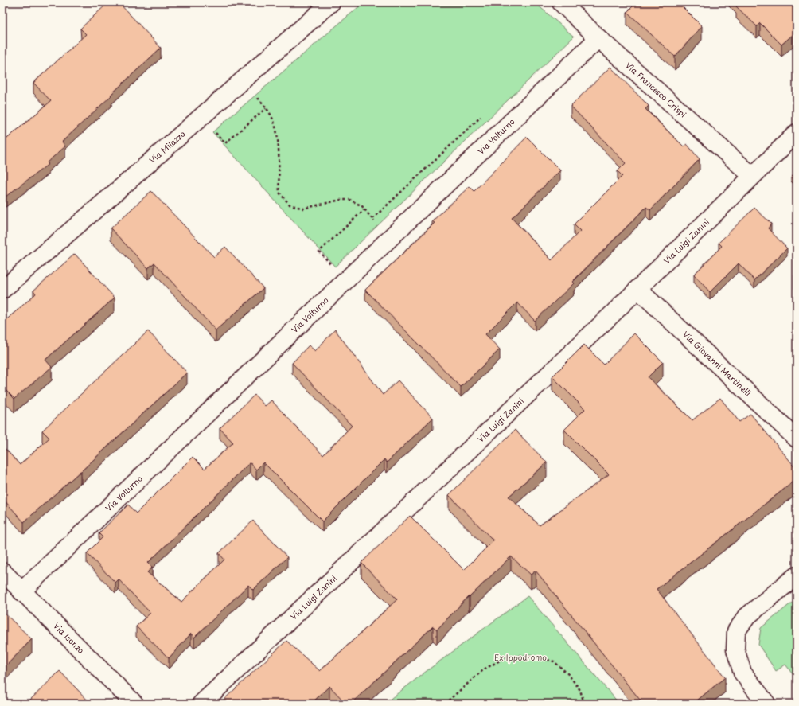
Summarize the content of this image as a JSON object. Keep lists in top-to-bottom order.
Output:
{
  "streets": {
    "street": [
      "Via Francesco Crispi",
      "Via Volturno",
      "Via Milazzo",
      "Via Luigi Zanini",
      "Via Giovanni Martinelli",
      "Via Isonzo"
    ]
  },
  "crossings": [
    ["Via Francesco Crispi", "Via Volturno"],
    ["Via Francesco Crispi", "Via Luigi Zanini"],
    ["Via Volturno", "Via Isonzo"],
    ["Via Luigi Zanini", "Via Giovanni Martinelli"]
  ],
  "parks": ["Ex Ippodromo"]
}
